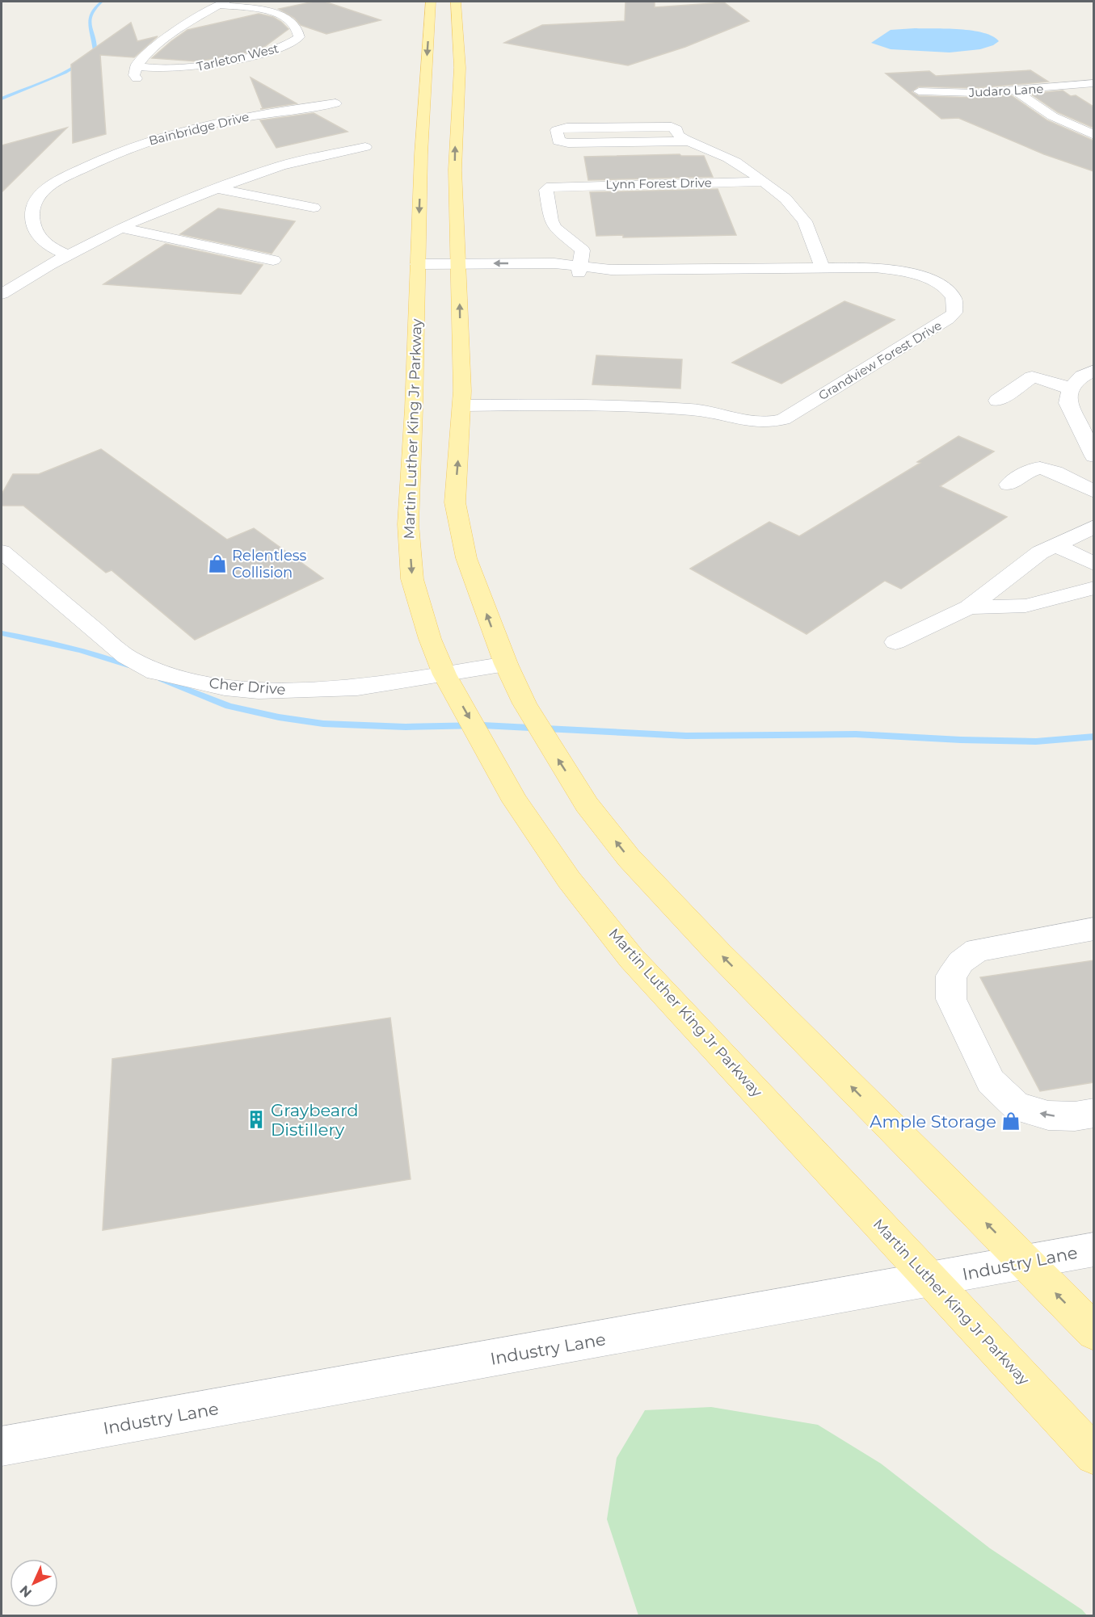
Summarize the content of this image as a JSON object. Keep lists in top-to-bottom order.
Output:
{
  "streets": {
    "main road": ["Martin Luther King Jr Parkway"],
    "street": [
      "Tarleton West",
      "Judaro Lane",
      "Bainbridge Drive",
      "Lynn Forest Drive",
      "Grandview Forest Drive",
      "Cher Drive",
      "Industry Lane"
    ]
  },
  "crossings": [
    ["Lynn Forest Drive", "Grandview Forest Drive"],
    ["Grandview Forest Drive", "Martin Luther King Jr Parkway"],
    ["Martin Luther King Jr Parkway", "Cher Drive"],
    ["Martin Luther King Jr Parkway", "Industry Lane"]
  ],
  "places": {
    "shop": ["Relentless Collision", "Ample Storage"],
    "building": ["Graybeard Distillery"]
  },
  "north": "bottom left"
}
